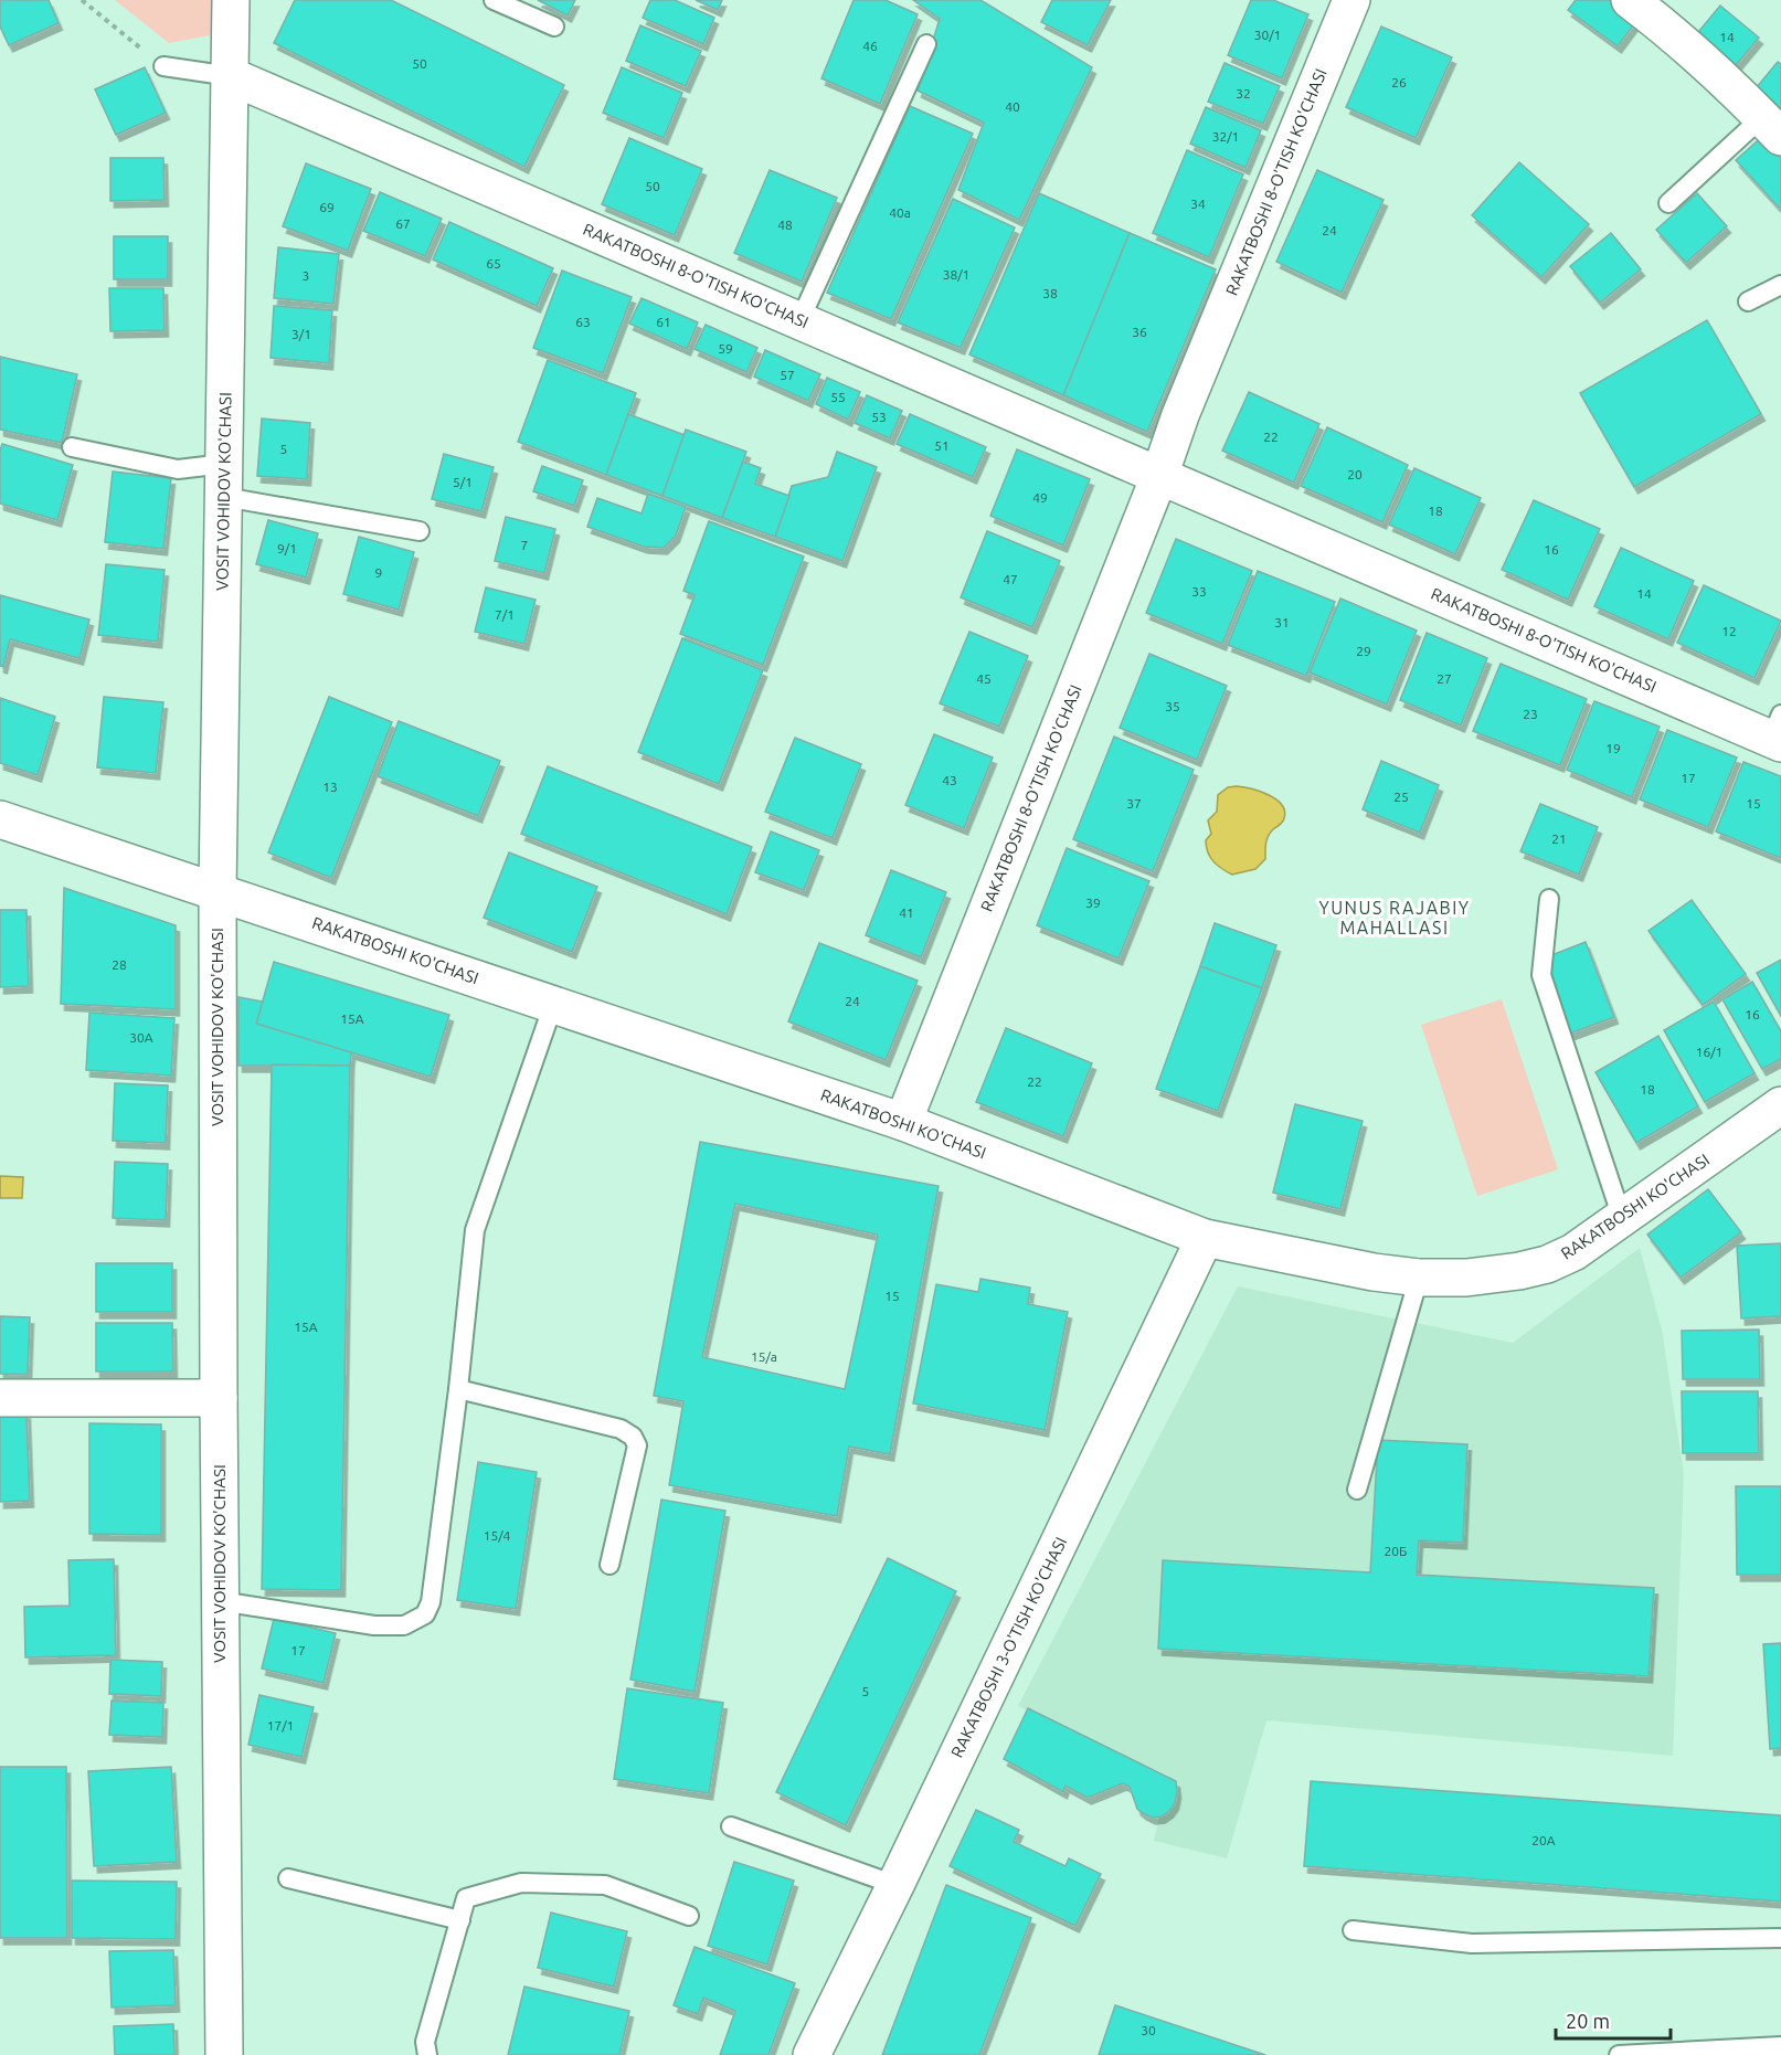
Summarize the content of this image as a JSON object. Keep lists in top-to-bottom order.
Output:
{
  "streets": {
    "street": [
      "RAKATBOSHI 8-O'TISH KO'CHASI",
      "VOSIT VOHIDOV KO'CHASI",
      "RAKATBOSHI KO'CHASI",
      "RAKATBOSHI 3-O'TISH KO'CHASI"
    ]
  },
  "crossings": [
    ["RAKATBOSHI 8-O'TISH KO'CHASI", "VOSIT VOHIDOV KO'CHASI"],
    ["RAKATBOSHI 8-O'TISH KO'CHASI", "RAKATBOSHI KO'CHASI"],
    ["VOSIT VOHIDOV KO'CHASI", "RAKATBOSHI KO'CHASI"],
    ["RAKATBOSHI KO'CHASI", "RAKATBOSHI 3-O'TISH KO'CHASI"]
  ],
  "districts": ["YUNUS RAJABIY MAHALLASI"],
  "house_numbers": [
    "30/1",
    "14",
    "46",
    "50",
    "26",
    "32",
    "40",
    "32/1",
    "50",
    "34",
    "69",
    "40a",
    "67",
    "48",
    "24",
    "65",
    "38/1",
    "3",
    "38",
    "63",
    "61",
    "36",
    "3/1",
    "59",
    "57",
    "55",
    "53",
    "22",
    "51",
    "5",
    "20",
    "5/1",
    "49",
    "18",
    "7",
    "9/1",
    "16",
    "9",
    "47",
    "33",
    "14",
    "7/1",
    "31",
    "12",
    "29",
    "45",
    "27",
    "35",
    "23",
    "19",
    "17",
    "43",
    "13",
    "25",
    "37",
    "15",
    "21",
    "39",
    "41",
    "28",
    "24",
    "16",
    "15A",
    "30A",
    "16/1",
    "22",
    "18",
    "15",
    "15А",
    "15/a",
    "15/4",
    "20Б",
    "17",
    "5",
    "17/1",
    "20А",
    "30"
  ],
  "scale_bar": "20 m"
}
